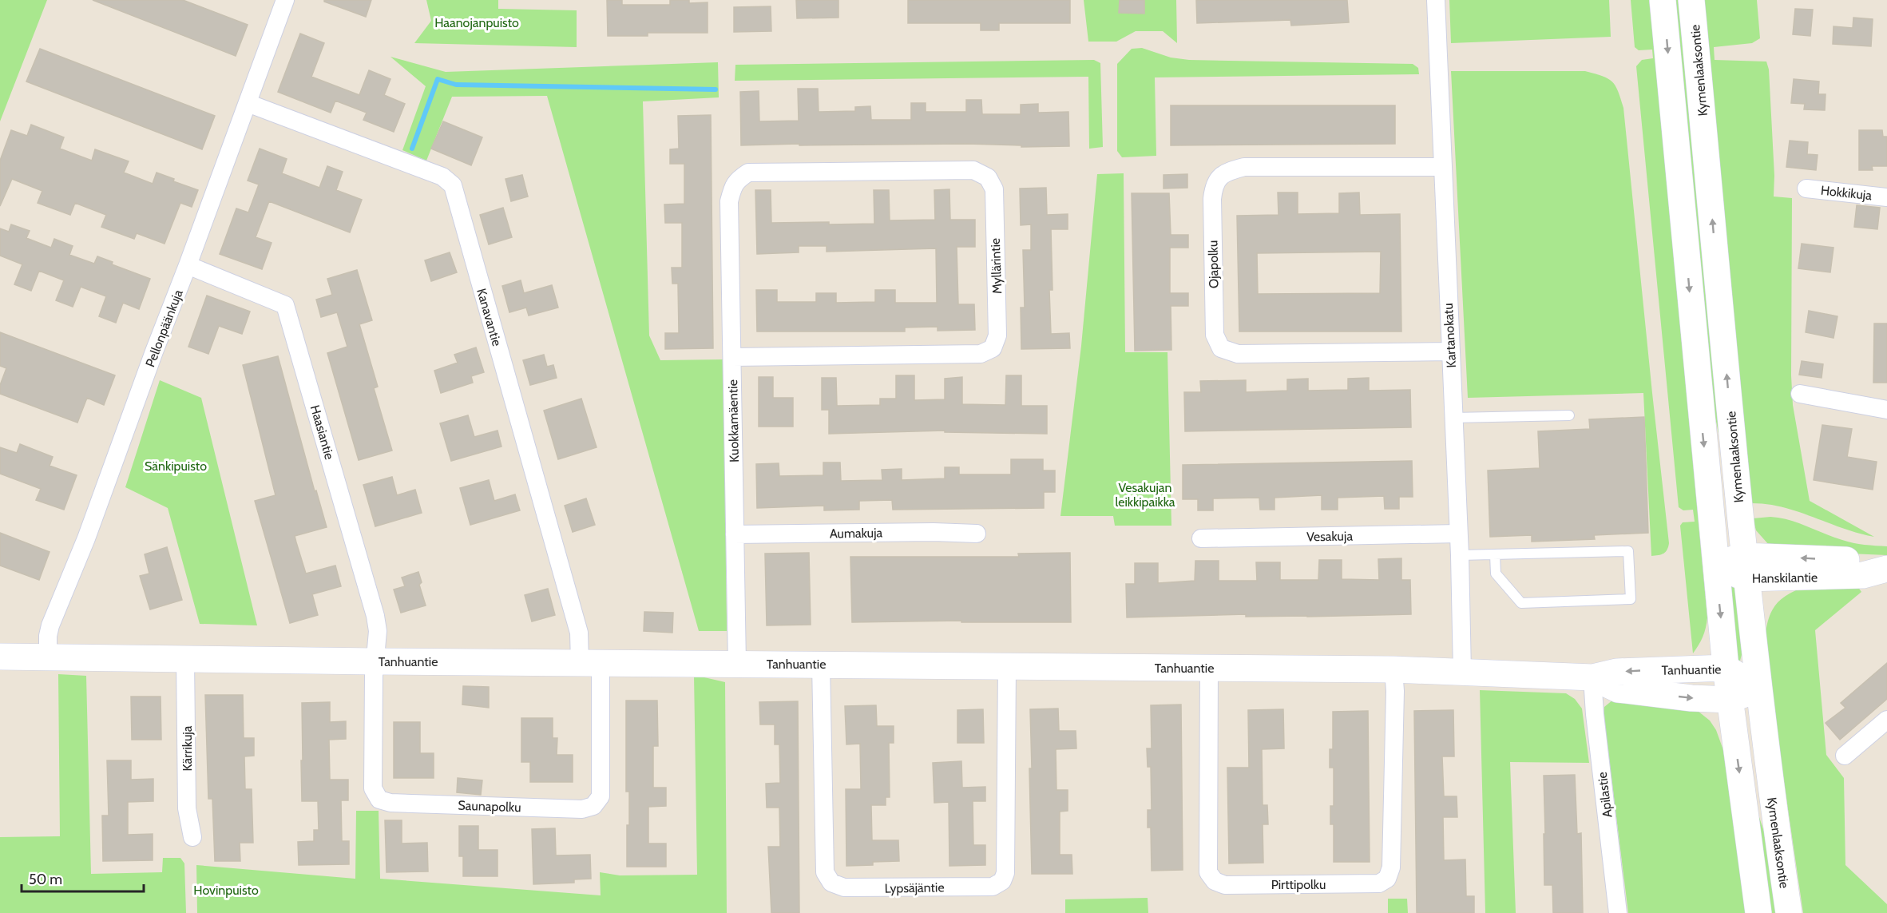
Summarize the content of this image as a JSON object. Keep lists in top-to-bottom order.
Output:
{
  "streets": {
    "street": [
      "Kymenlaaksontie",
      "Hokkikuja",
      "Ojapolku",
      "Myllärintie",
      "Kanavantie",
      "Pellonpäänkuja",
      "Kartanokatu",
      "Kuokkamäentie",
      "Haasiantie",
      "Aumakuja",
      "Vesakuja",
      "Hanskilantie",
      "Tanhuantie",
      "Kärrikuja",
      "Apilastie",
      "Saunapolku",
      "Pirttipolku",
      "Lypsäjäntie"
    ]
  },
  "crossings": [
    ["Kymenlaaksontie", "Hanskilantie"],
    ["Kymenlaaksontie", "Tanhuantie"],
    ["Ojapolku", "Kartanokatu"],
    ["Myllärintie", "Kuokkamäentie"],
    ["Kanavantie", "Pellonpäänkuja"],
    ["Kanavantie", "Tanhuantie"],
    ["Kanavantie", "Saunapolku"],
    ["Pellonpäänkuja", "Haasiantie"],
    ["Pellonpäänkuja", "Tanhuantie"],
    ["Kartanokatu", "Vesakuja"],
    ["Kartanokatu", "Tanhuantie"],
    ["Kuokkamäentie", "Aumakuja"],
    ["Kuokkamäentie", "Tanhuantie"],
    ["Haasiantie", "Tanhuantie"],
    ["Haasiantie", "Saunapolku"],
    ["Tanhuantie", "Kärrikuja"],
    ["Tanhuantie", "Apilastie"],
    ["Tanhuantie", "Saunapolku"],
    ["Tanhuantie", "Pirttipolku"],
    ["Tanhuantie", "Lypsäjäntie"]
  ],
  "parks": [
    "Haanojanpuisto",
    "Sänkipuisto",
    "Vesakujan leikkipaikka",
    "Hovinpuisto"
  ],
  "scale_bar": "50 m"
}
